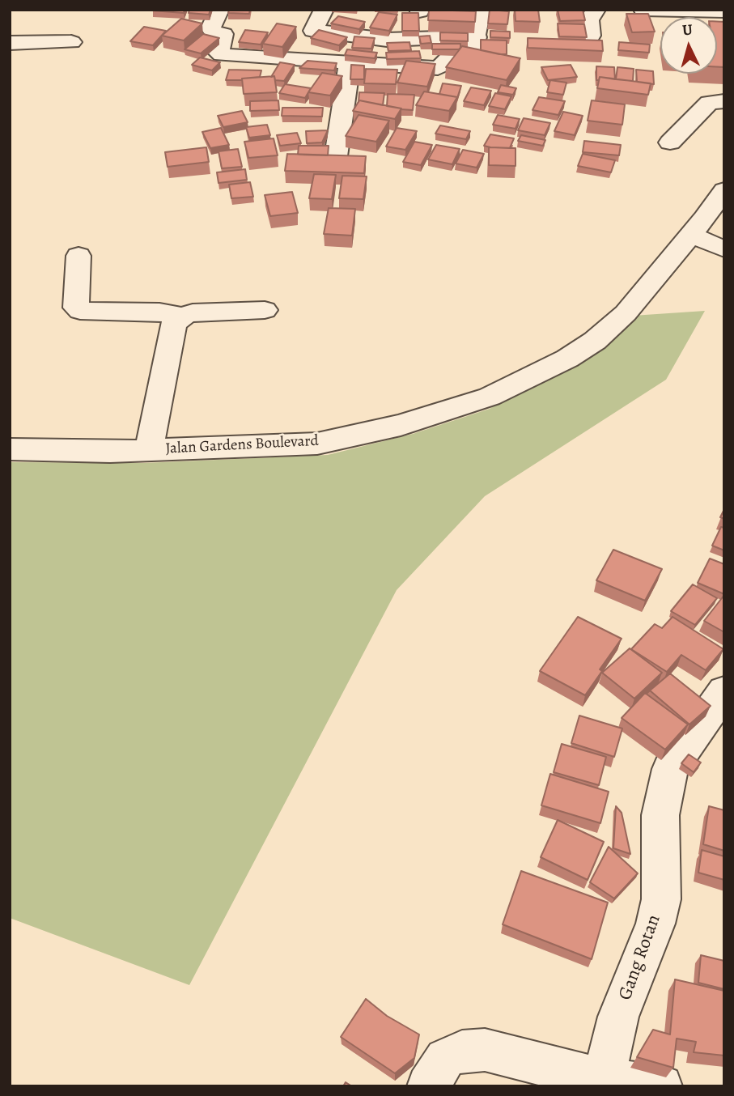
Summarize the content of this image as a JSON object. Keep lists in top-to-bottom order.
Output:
{
  "streets": {
    "street": ["Jalan Gardens Boulevard", "Gang Rotan"]
  },
  "north": "top"
}
